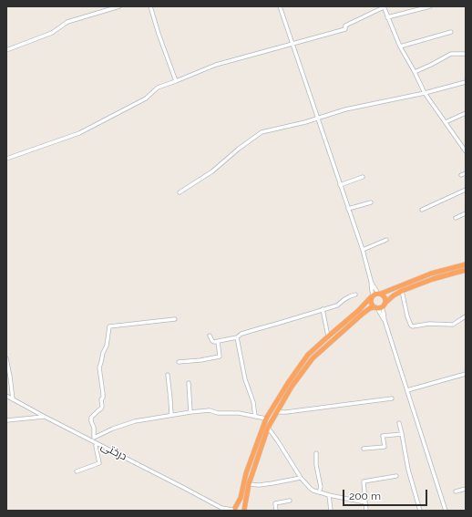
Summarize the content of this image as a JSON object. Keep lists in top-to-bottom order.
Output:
{
  "streets": {
    "street": ["درختی"]
  },
  "scale_bar": "200 m"
}
